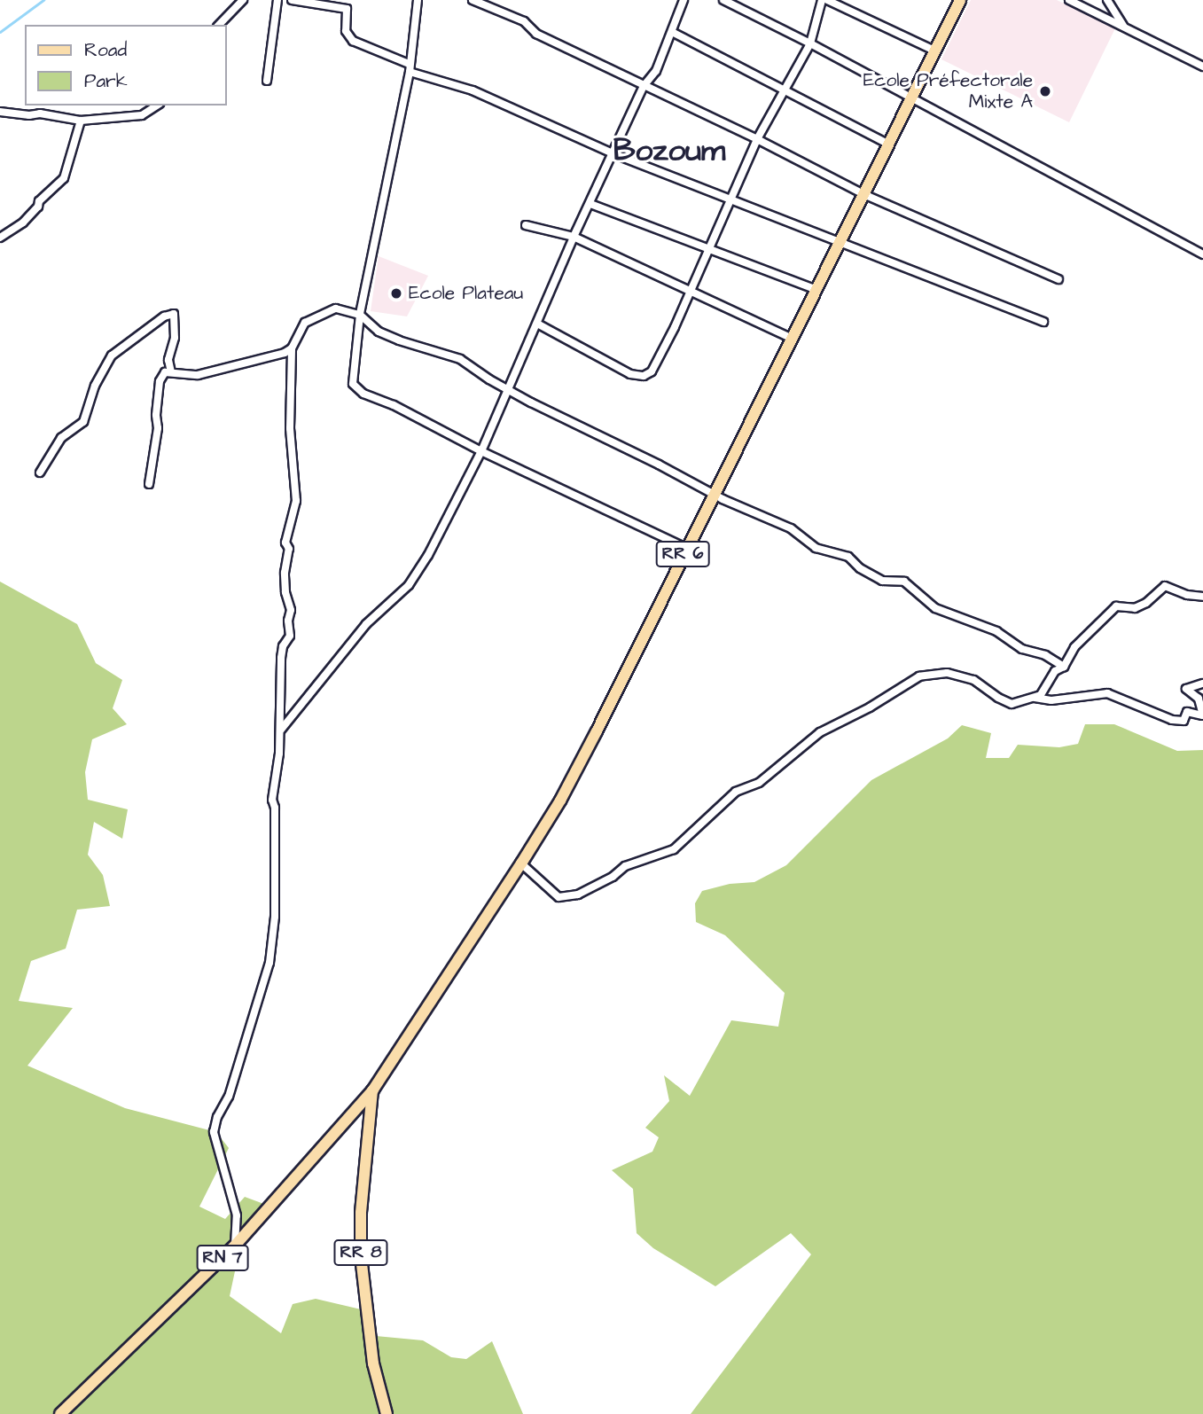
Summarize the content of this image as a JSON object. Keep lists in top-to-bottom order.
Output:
{
  "streets": {
    "main road": ["RR 6", "RR 8", "RN 7"]
  },
  "crossings": [
    ["RR 6", "RR 8"],
    ["RR 6", "RN 7"],
    ["RR 8", "RN 7"]
  ],
  "districts": ["Bozoum"],
  "places": ["Ecole Préfectorale Mixte A", "Ecole Plateau"],
  "legend": ["Road", "Park"]
}
